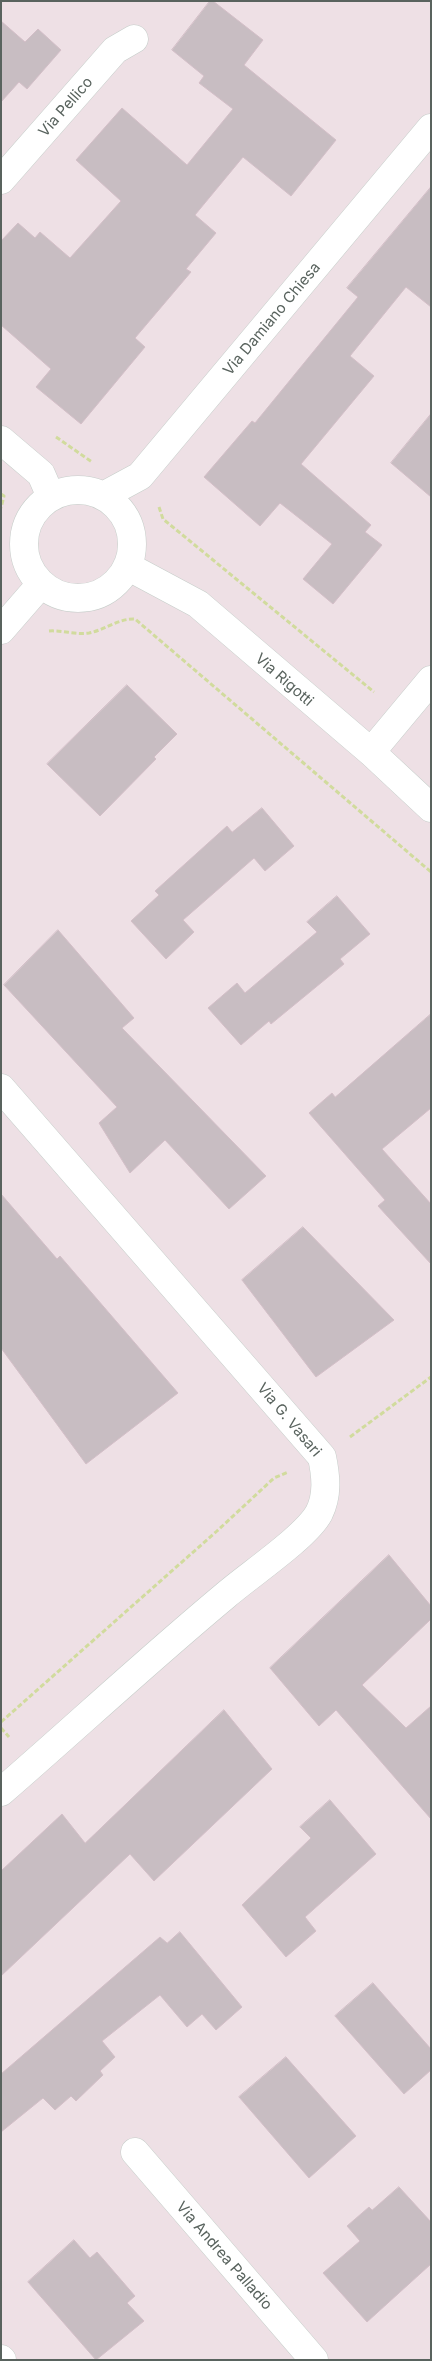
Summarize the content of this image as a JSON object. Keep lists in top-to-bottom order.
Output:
{
  "streets": {
    "street": [
      "Via Pellico",
      "Via Damiano Chiesa",
      "Via Rigotti",
      "Via G. Vasari",
      "Via Andrea Palladio"
    ]
  },
  "crossings": [
    ["Via Damiano Chiesa", "Via Rigotti"]
  ]
}
